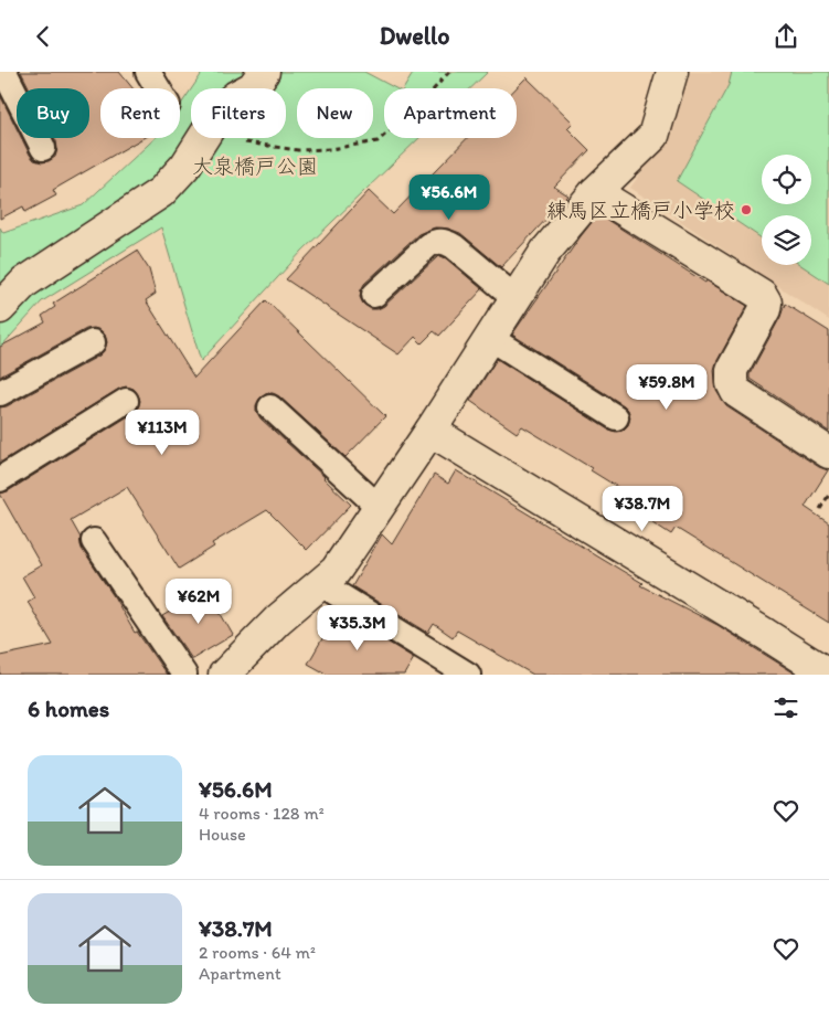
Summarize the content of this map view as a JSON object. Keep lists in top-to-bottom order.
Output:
{
  "parks": ["大泉橋戸公園"],
  "places": ["練馬区立橋戸小学校"],
  "page": {
    "header": "Dwello",
    "chip": [
      "Buy",
      "Rent",
      "Filters",
      "New",
      "Apartment"
    ],
    "price": [
      "¥56.6M",
      "¥59.8M",
      "¥113M",
      "¥38.7M",
      "¥62M",
      "¥35.3M"
    ],
    "heading": "6 homes",
    "list": [
      {
        "name": "¥56.6M",
        "note": "4 rooms · 128 m² · House"
      },
      {
        "name": "¥38.7M",
        "note": "2 rooms · 64 m² · Apartment"
      }
    ]
  }
}
